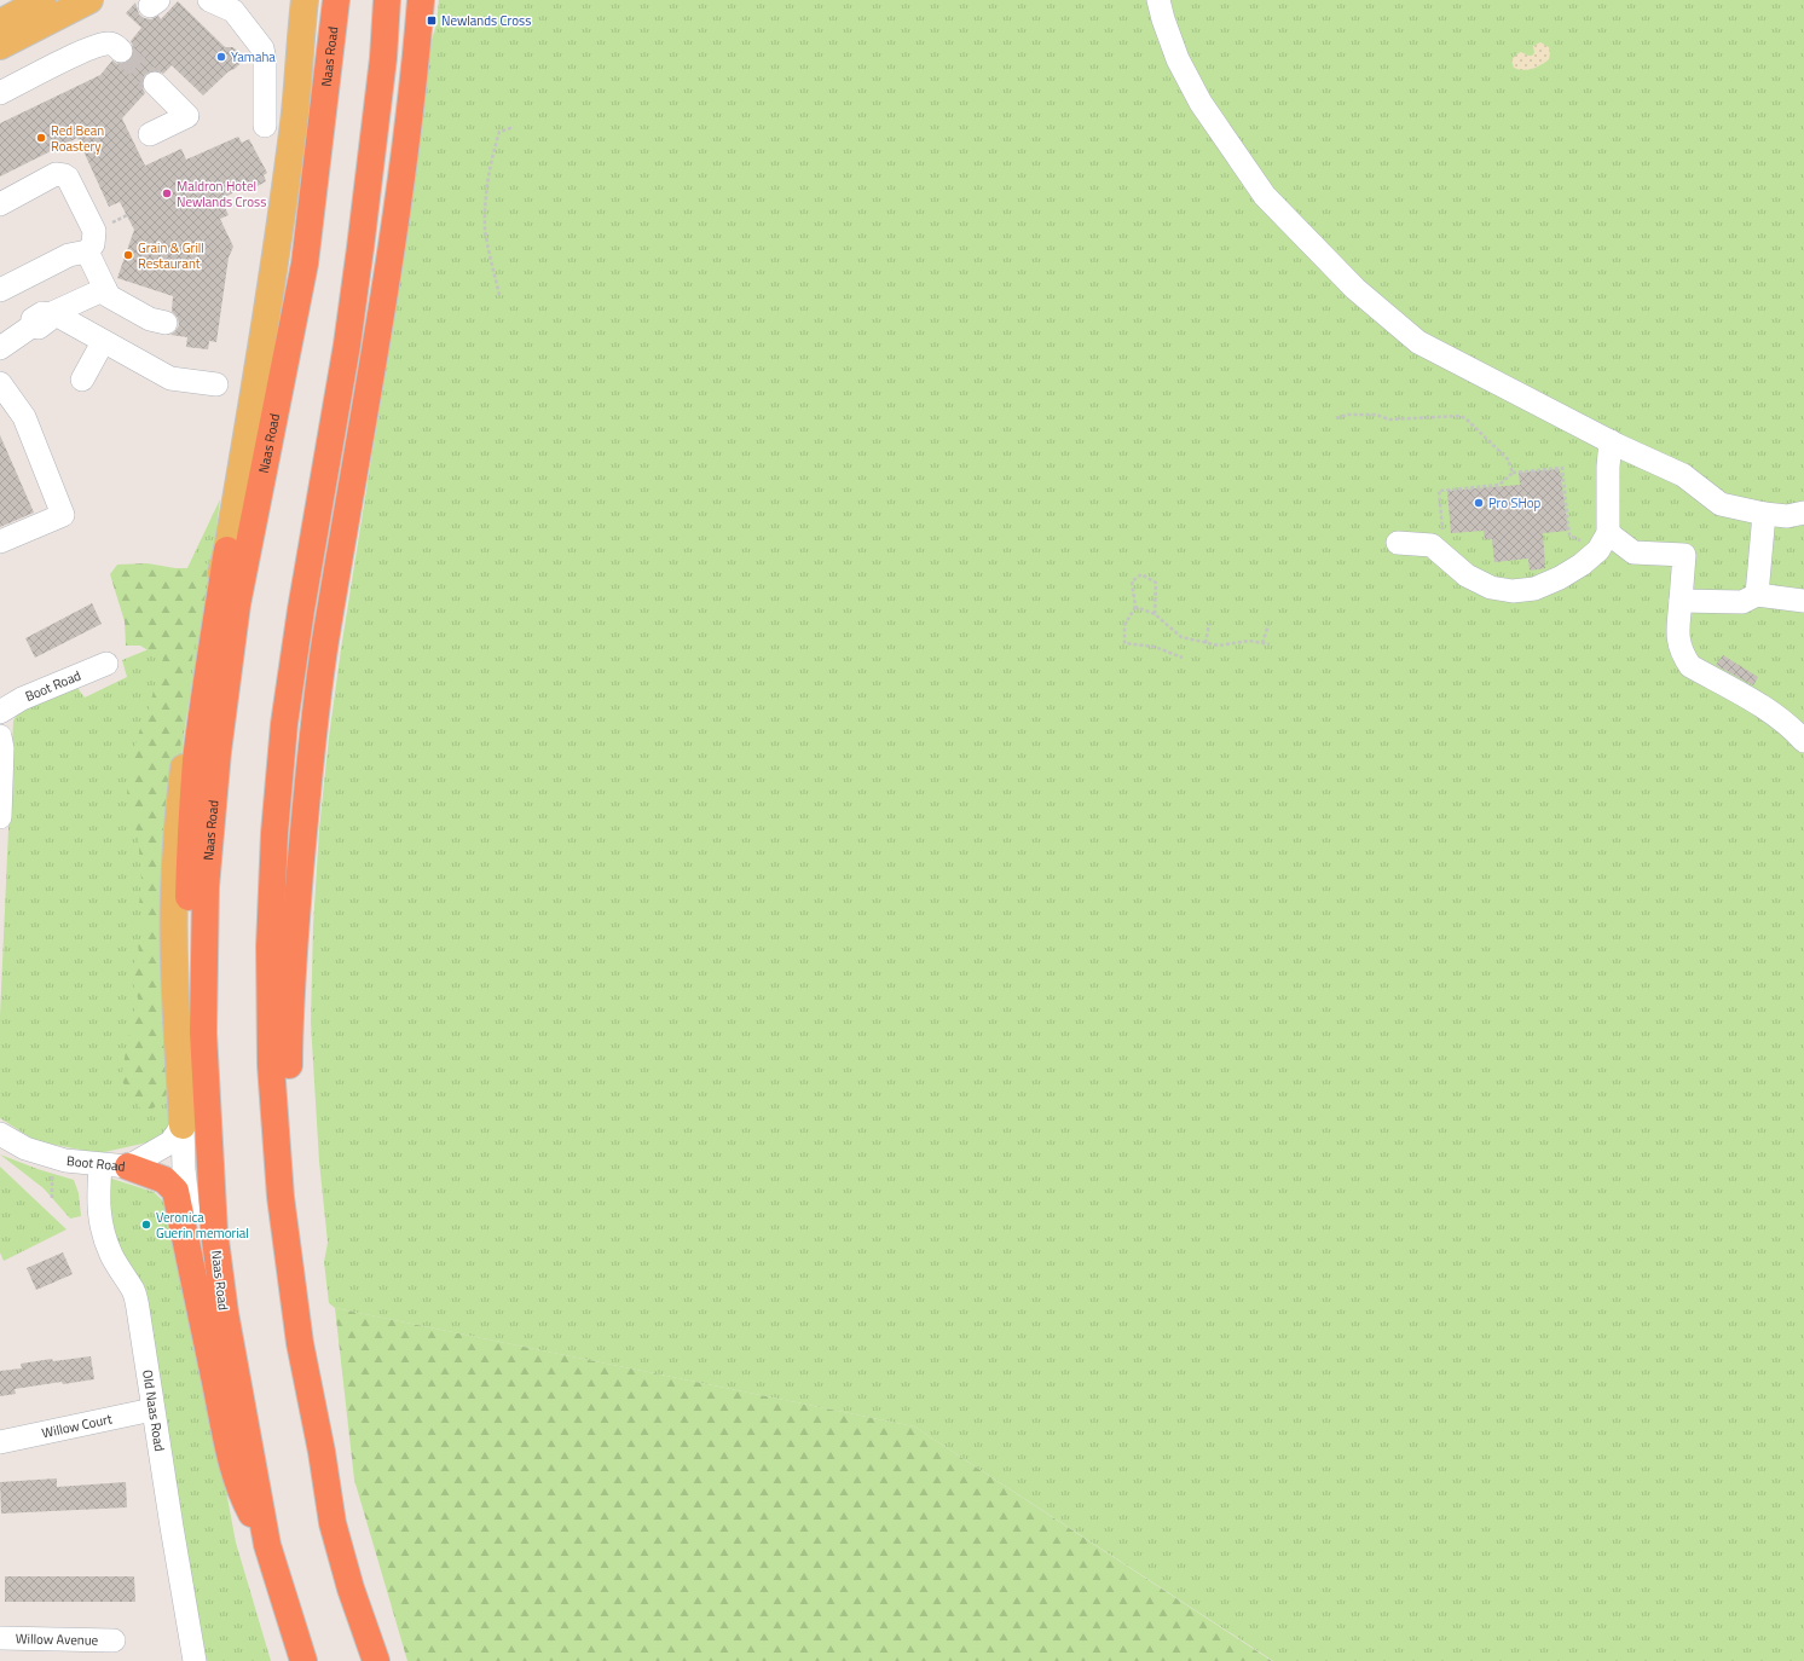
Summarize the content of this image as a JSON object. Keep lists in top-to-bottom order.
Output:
{
  "streets": {
    "highway": ["Naas Road"],
    "street": [
      "Boot Road",
      "Old Naas Road",
      "Willow Court",
      "Willow Avenue"
    ]
  },
  "crossings": [
    ["Naas Road", "Boot Road"],
    ["Boot Road", "Old Naas Road"],
    ["Old Naas Road", "Willow Court"]
  ],
  "places": {
    "transit": ["Newlands Cross"],
    "other": [
      "Yamaha",
      "Red Bean Roastery",
      "Maldron Hotel Newlands Cross",
      "Grain & Grill Restaurant",
      "Pro SHop",
      "Veronica Guerin memorial"
    ]
  }
}
